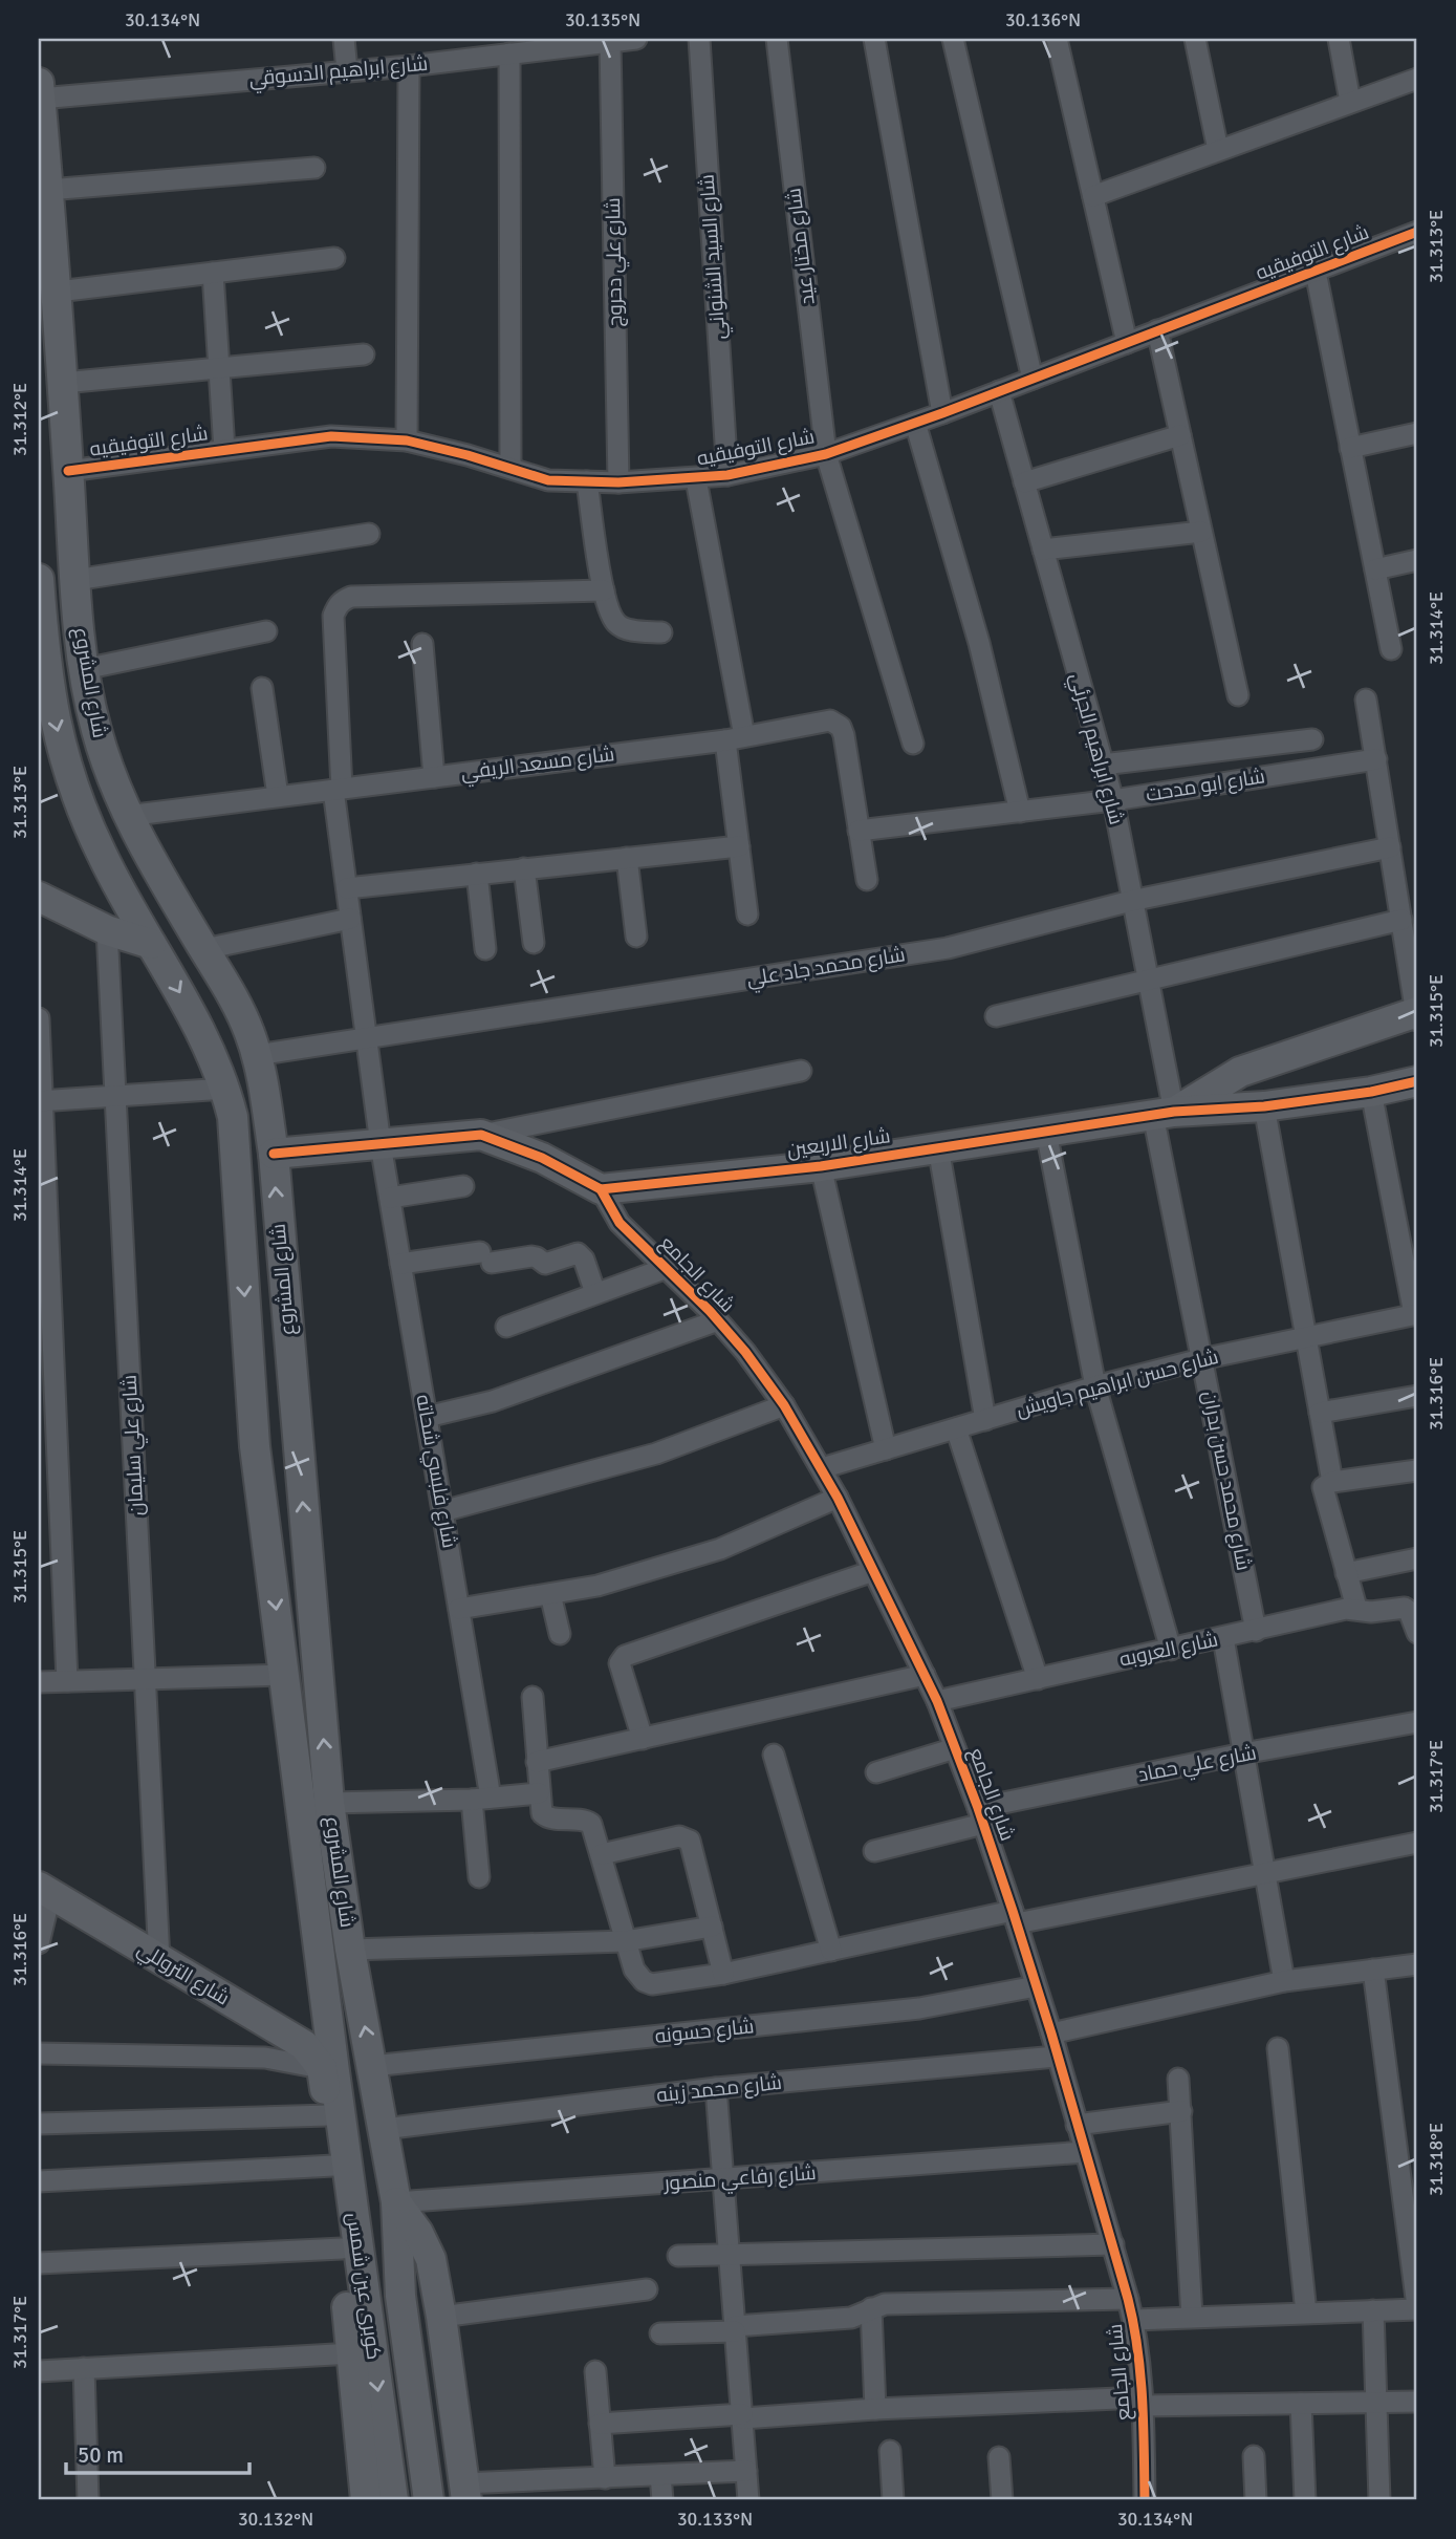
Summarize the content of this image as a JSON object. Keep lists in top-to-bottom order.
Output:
{
  "streets": {
    "main road": [
      "شارع المشروع",
      "شارع الاربعين",
      "شارع التروللي",
      "كوبرى عين شمس"
    ],
    "street": [
      "شارع ابراهيم الدسوقي",
      "شارع مختار عيد",
      "شارع التوفيقيه",
      "شارع السيد الشنواني",
      "شارع علي دحروج",
      "شارع ابراهيم الجرئي",
      "شارع مسعد الريفي",
      "شارع ابو مدحت",
      "شارع محمد جاد علي",
      "شارع الجامع",
      "شارع حسن ابراهيم جاويش",
      "شارع علي سليمان",
      "شارع فلبسي شحاته",
      "شارع محمد حسن بدران",
      "شارع العروبه",
      "شارع علي حماد",
      "شارع حسونه",
      "شارع محمد زينه",
      "شارع رفاعي منصور"
    ]
  },
  "crossings": [
    ["شارع ابراهيم الدسوقي", "شارع علي دحروج"],
    ["شارع ابراهيم الدسوقي", "شارع المشروع"],
    ["شارع مختار عيد", "شارع التوفيقيه"],
    ["شارع التوفيقيه", "شارع السيد الشنواني"],
    ["شارع التوفيقيه", "شارع علي دحروج"],
    ["شارع التوفيقيه", "شارع المشروع"],
    ["شارع التوفيقيه", "شارع ابراهيم الجرئي"],
    ["شارع المشروع", "شارع مسعد الريفي"],
    ["شارع المشروع", "شارع محمد جاد علي"],
    ["شارع المشروع", "شارع التروللي"],
    ["شارع المشروع", "شارع حسونه"],
    ["شارع المشروع", "شارع محمد زينه"],
    ["شارع المشروع", "شارع رفاعي منصور"],
    ["شارع المشروع", "كوبرى عين شمس"],
    ["شارع ابراهيم الجرئي", "شارع ابو مدحت"],
    ["شارع ابراهيم الجرئي", "شارع محمد جاد علي"],
    ["شارع ابراهيم الجرئي", "شارع الاربعين"],
    ["شارع ابراهيم الجرئي", "شارع محمد حسن بدران"],
    ["شارع مسعد الريفي", "شارع ابو مدحت"],
    ["شارع مسعد الريفي", "شارع فلبسي شحاته"],
    ["شارع محمد جاد علي", "شارع فلبسي شحاته"],
    ["شارع الاربعين", "شارع الجامع"],
    ["شارع الاربعين", "شارع محمد حسن بدران"],
    ["شارع الجامع", "شارع حسن ابراهيم جاويش"],
    ["شارع الجامع", "شارع العروبه"],
    ["شارع الجامع", "شارع علي حماد"],
    ["شارع الجامع", "شارع حسونه"],
    ["شارع الجامع", "شارع محمد زينه"],
    ["شارع الجامع", "شارع رفاعي منصور"],
    ["شارع حسن ابراهيم جاويش", "شارع محمد حسن بدران"],
    ["شارع علي سليمان", "شارع التروللي"],
    ["شارع محمد حسن بدران", "شارع العروبه"],
    ["شارع التروللي", "كوبرى عين شمس"],
    ["شارع رفاعي منصور", "كوبرى عين شمس"]
  ],
  "scale_bar": "50 m",
  "coordinates": [
    "30.134°N",
    "30.135°N",
    "30.136°N",
    "31.313°E",
    "31.312°E",
    "31.314°E",
    "31.315°E",
    "31.316°E",
    "31.317°E",
    "31.318°E",
    "30.132°N",
    "30.133°N"
  ]
}
